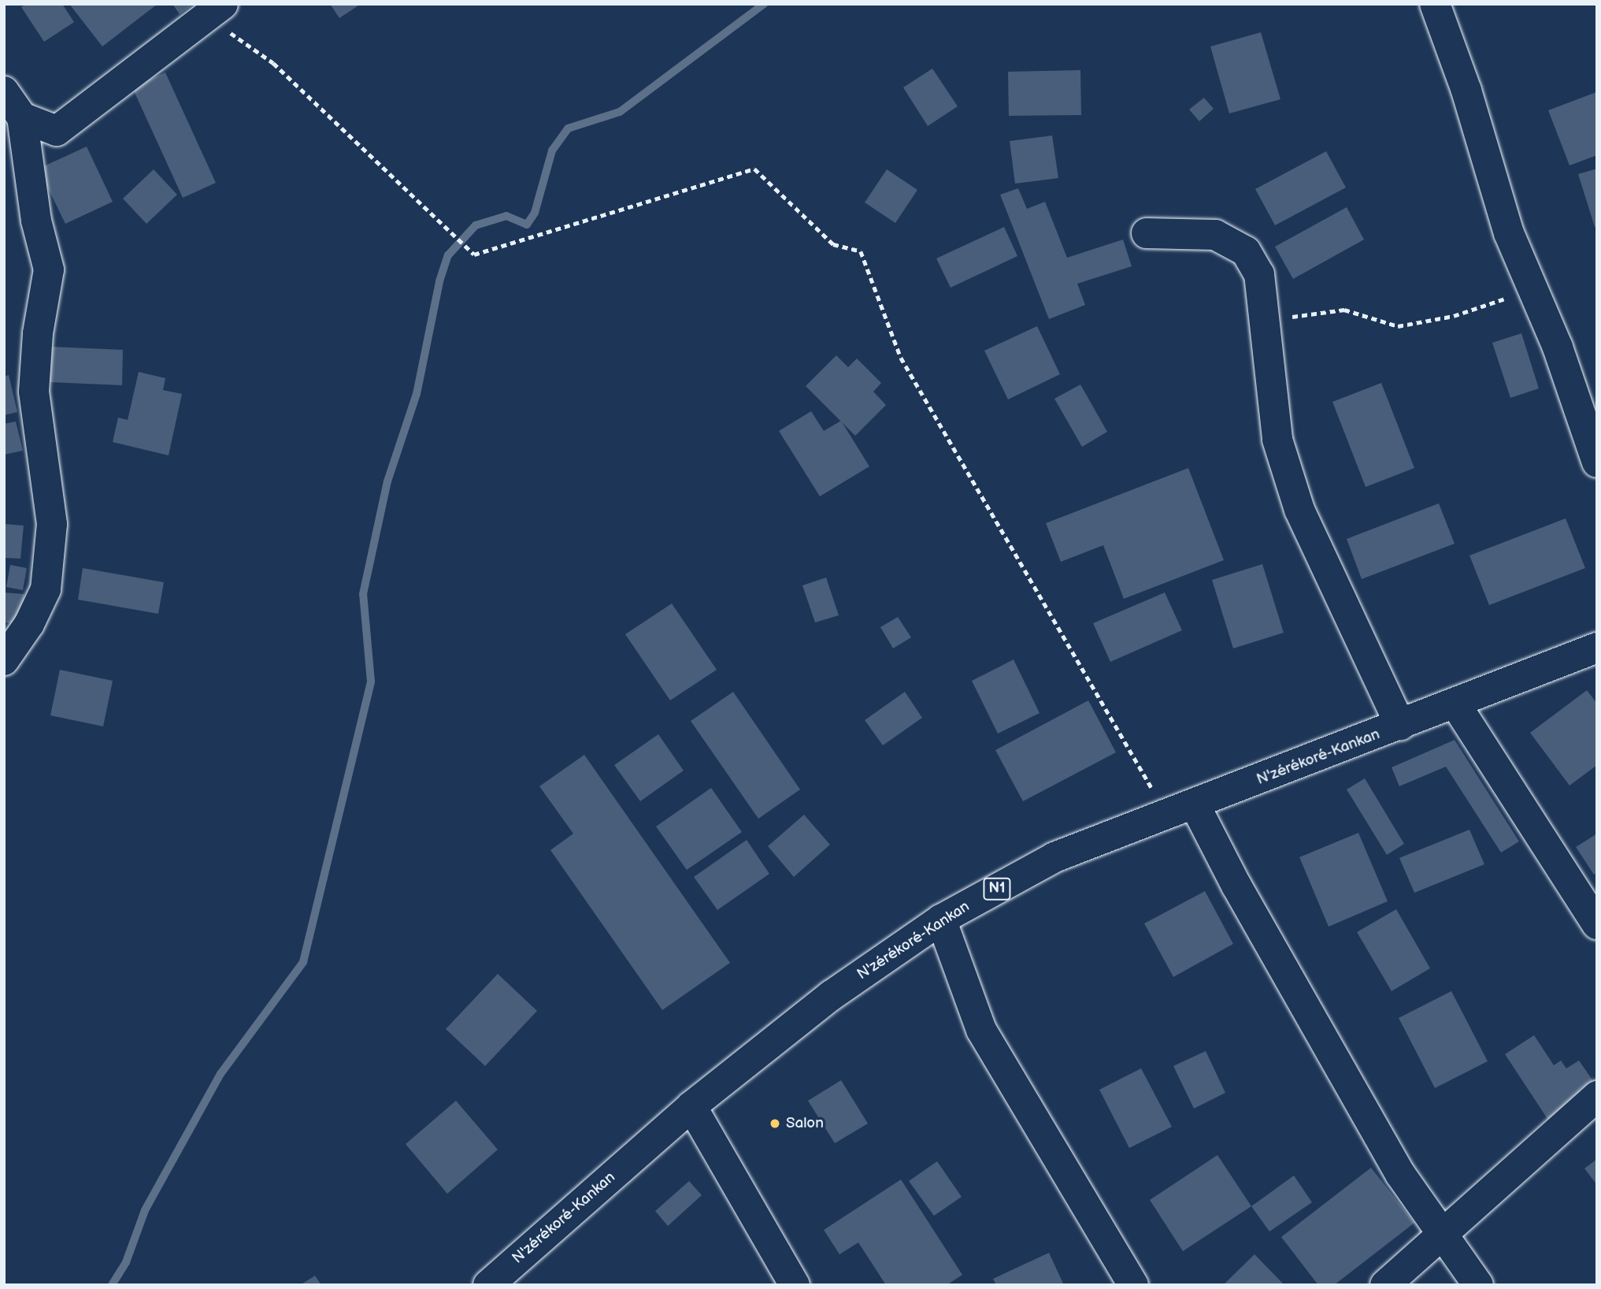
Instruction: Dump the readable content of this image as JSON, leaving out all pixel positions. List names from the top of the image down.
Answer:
{
  "streets": {
    "main road": ["N'zérékoré-Kankan", "N1"]
  },
  "places": ["Salon"]
}
